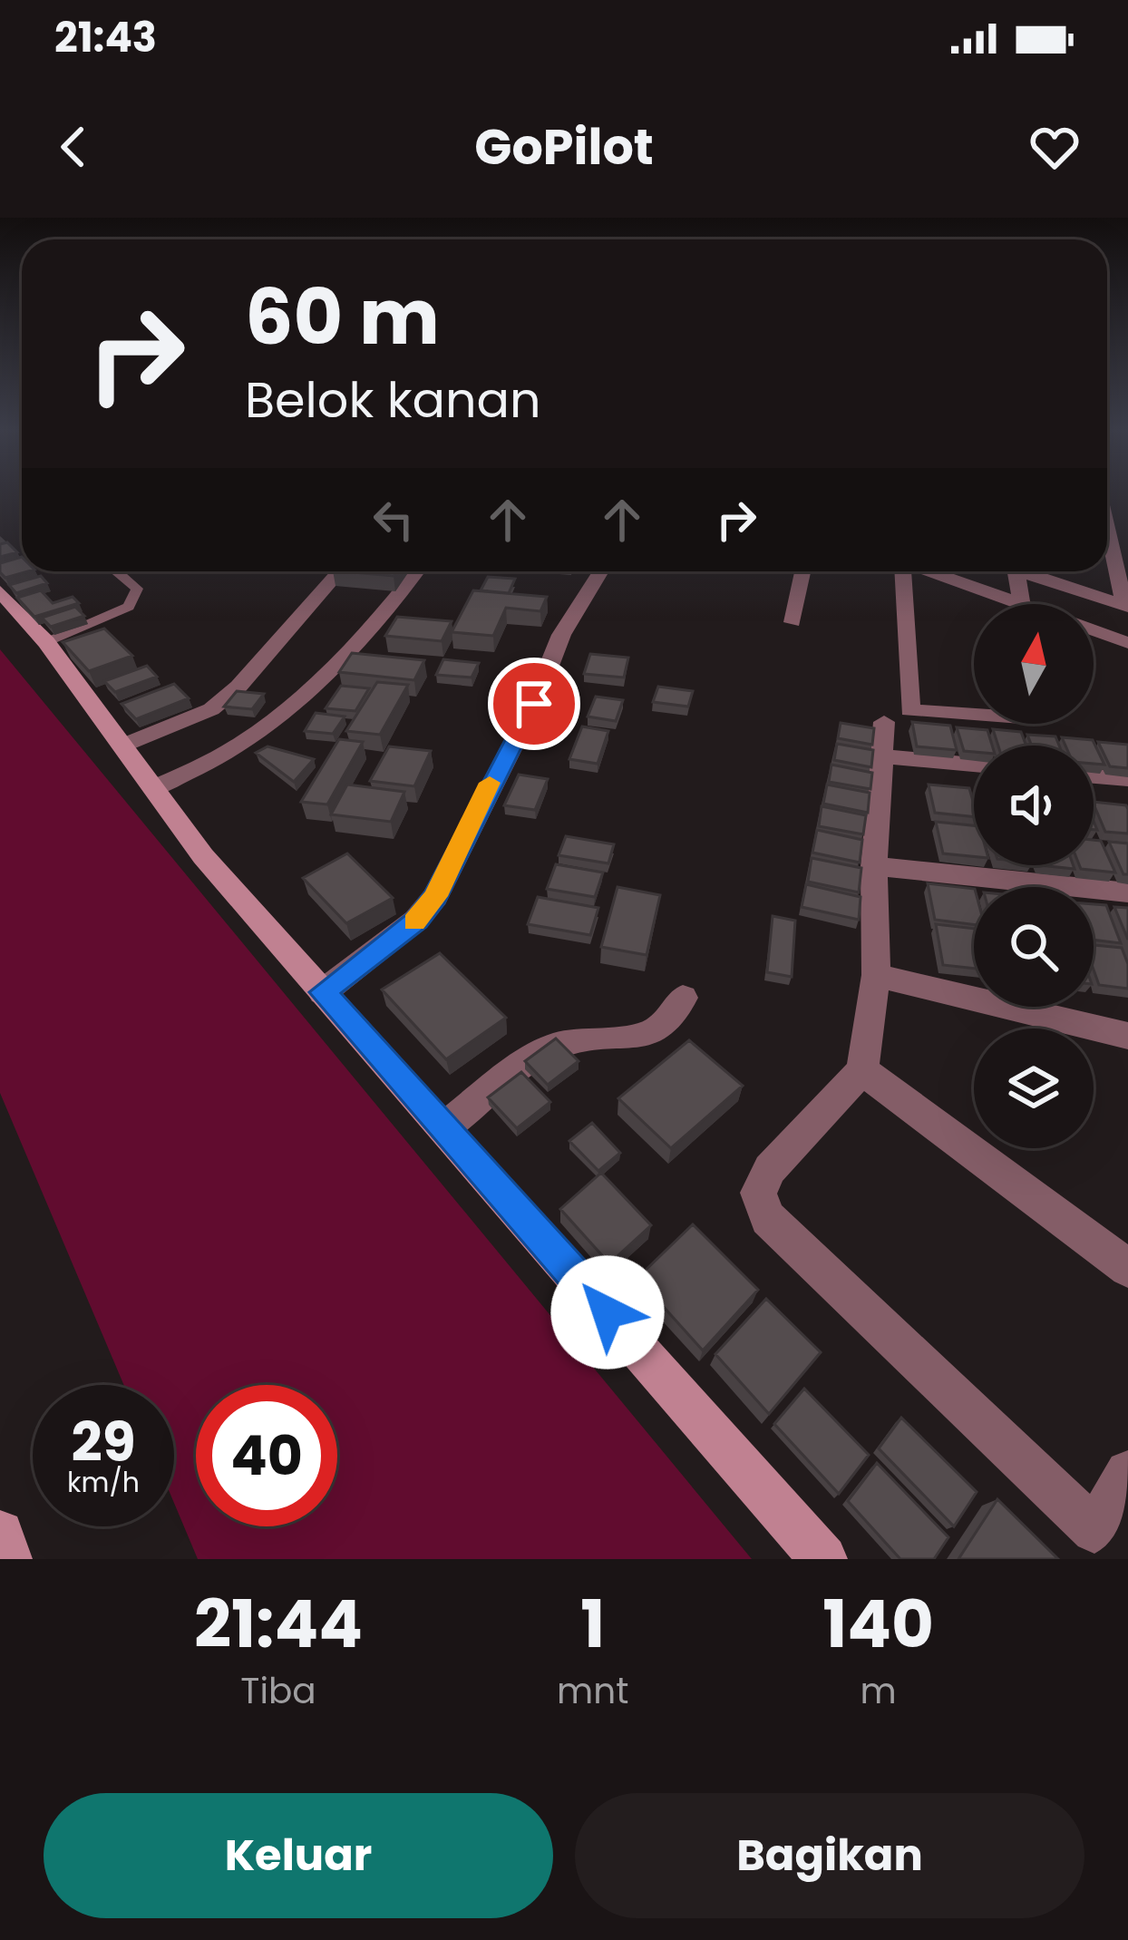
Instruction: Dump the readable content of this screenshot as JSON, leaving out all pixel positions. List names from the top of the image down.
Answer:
{
  "north": "top",
  "page": {
    "status": "21:43",
    "header": "GoPilot",
    "turn": ["60 m", "Belok kanan"],
    "speed": "29 km/h",
    "limit": "40",
    "eta": [
      "21:44",
      "Tiba",
      "1",
      "mnt",
      "140",
      "m"
    ],
    "buttons": ["Keluar", "Bagikan"]
  }
}
